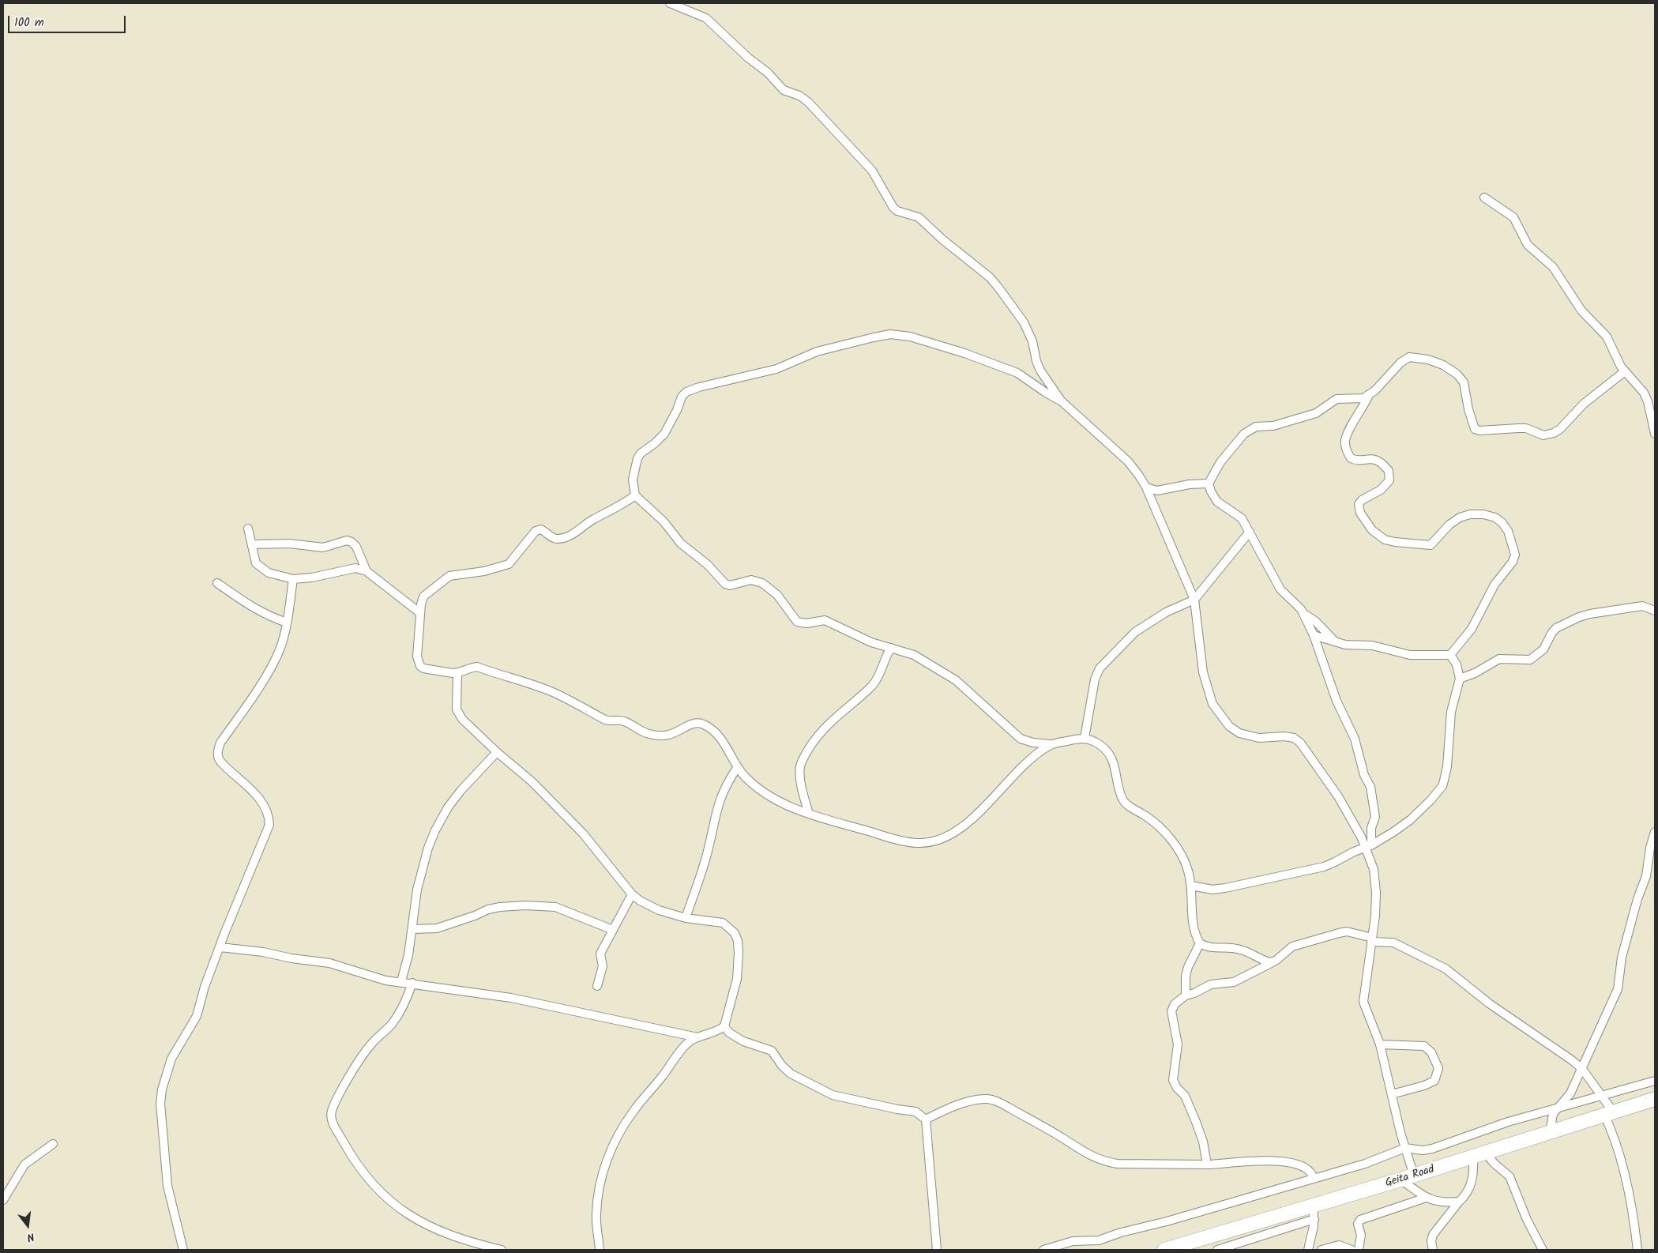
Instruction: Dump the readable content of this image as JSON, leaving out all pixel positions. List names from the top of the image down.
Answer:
{
  "streets": {
    "highway": ["Geita Road"]
  },
  "scale_bar": "100 m",
  "north": "bottom"
}
